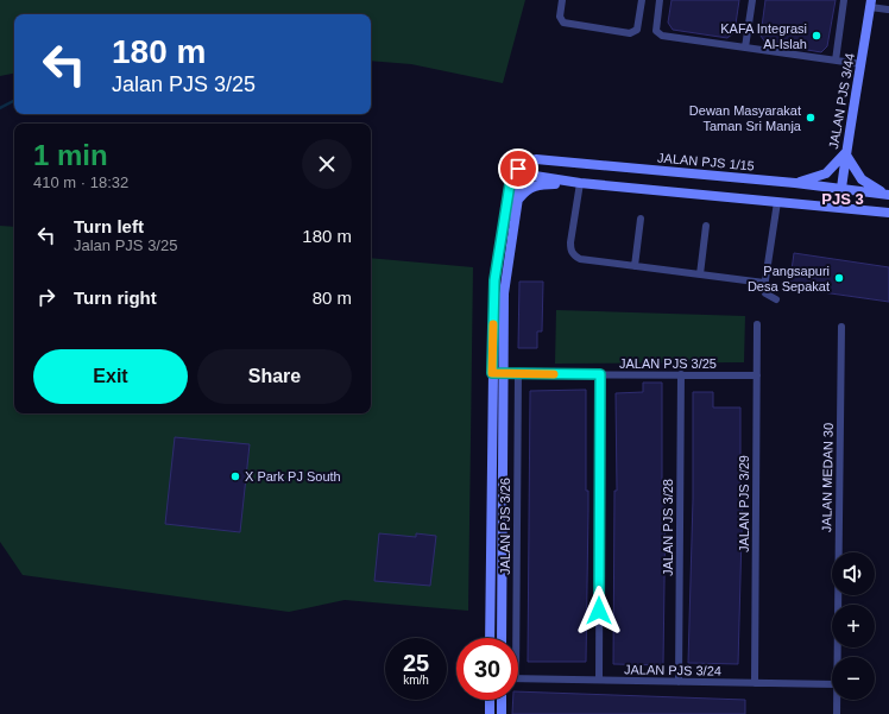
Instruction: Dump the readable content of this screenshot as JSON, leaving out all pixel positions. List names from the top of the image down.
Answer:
{
  "streets": {
    "main road": ["JALAN PJS 3/44", "JALAN PJS 1/15"],
    "street": [
      "JALAN PJS 3/25",
      "JALAN MEDAN 30",
      "JALAN PJS 3/29",
      "JALAN PJS 3/26",
      "JALAN PJS 3/28",
      "JALAN PJS 3/24"
    ]
  },
  "crossings": [
    ["JALAN PJS 3/44", "JALAN PJS 1/15"],
    ["JALAN PJS 3/25", "JALAN PJS 3/29"],
    ["JALAN PJS 3/25", "JALAN PJS 3/26"],
    ["JALAN PJS 3/25", "JALAN PJS 3/28"],
    ["JALAN PJS 3/29", "JALAN PJS 3/24"],
    ["JALAN PJS 3/28", "JALAN PJS 3/24"]
  ],
  "districts": ["PJS 3"],
  "places": [
    "KAFA Integrasi Al-Islah",
    "Dewan Masyarakat Taman Sri Manja",
    "Pangsapuri Desa Sepakat",
    "X Park PJ South"
  ],
  "page": {
    "turn": ["180 m", "Jalan PJS 3/25"],
    "heading": ["1 min", "410 m · 18:32"],
    "list": [
      {
        "name": "Turn left",
        "note": "Jalan PJS 3/25",
        "value": "180 m"
      },
      {
        "name": "Turn right",
        "value": "80 m"
      }
    ],
    "buttons": ["Exit", "Share"],
    "map_buttons": ["+", "−"],
    "speed": "25 km/h",
    "limit": "30"
  }
}
